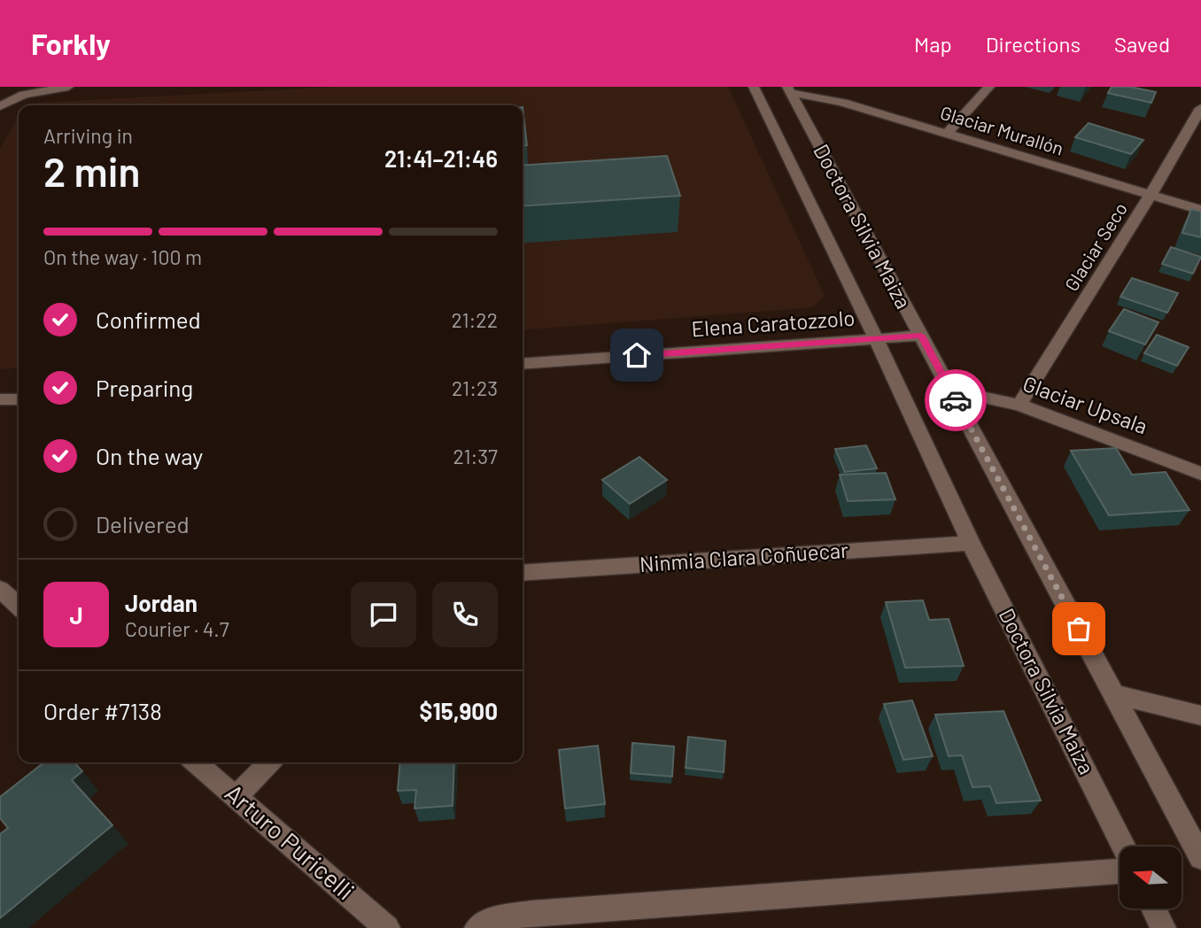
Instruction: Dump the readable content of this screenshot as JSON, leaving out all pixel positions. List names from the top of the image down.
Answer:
{
  "streets": {
    "street": [
      "Glaciar Murallón",
      "Doctora Silvia Maiza",
      "Glaciar Seco",
      "Elena Caratozzolo",
      "Glaciar Upsala",
      "Ninmia Clara Coñuecar",
      "Arturo Puricelli"
    ]
  },
  "crossings": [
    ["Glaciar Murallón", "Doctora Silvia Maiza"],
    ["Glaciar Murallón", "Glaciar Seco"],
    ["Doctora Silvia Maiza", "Elena Caratozzolo"],
    ["Doctora Silvia Maiza", "Glaciar Upsala"],
    ["Doctora Silvia Maiza", "Ninmia Clara Coñuecar"],
    ["Glaciar Seco", "Glaciar Upsala"]
  ],
  "north": "left",
  "page": {
    "header": "Forkly",
    "nav": ["Map", "Directions", "Saved"],
    "heading": ["2 min", "Arriving in", "21:41–21:46"],
    "panel": [
      "Jordan",
      "Courier · 4.7",
      "Order #7138",
      "$15,900"
    ],
    "bar": "On the way · 100 m",
    "list": [
      ["Confirmed", "21:22"],
      ["Preparing", "21:23"],
      ["On the way", "21:37"],
      "Delivered"
    ],
    "round": "J"
  }
}
